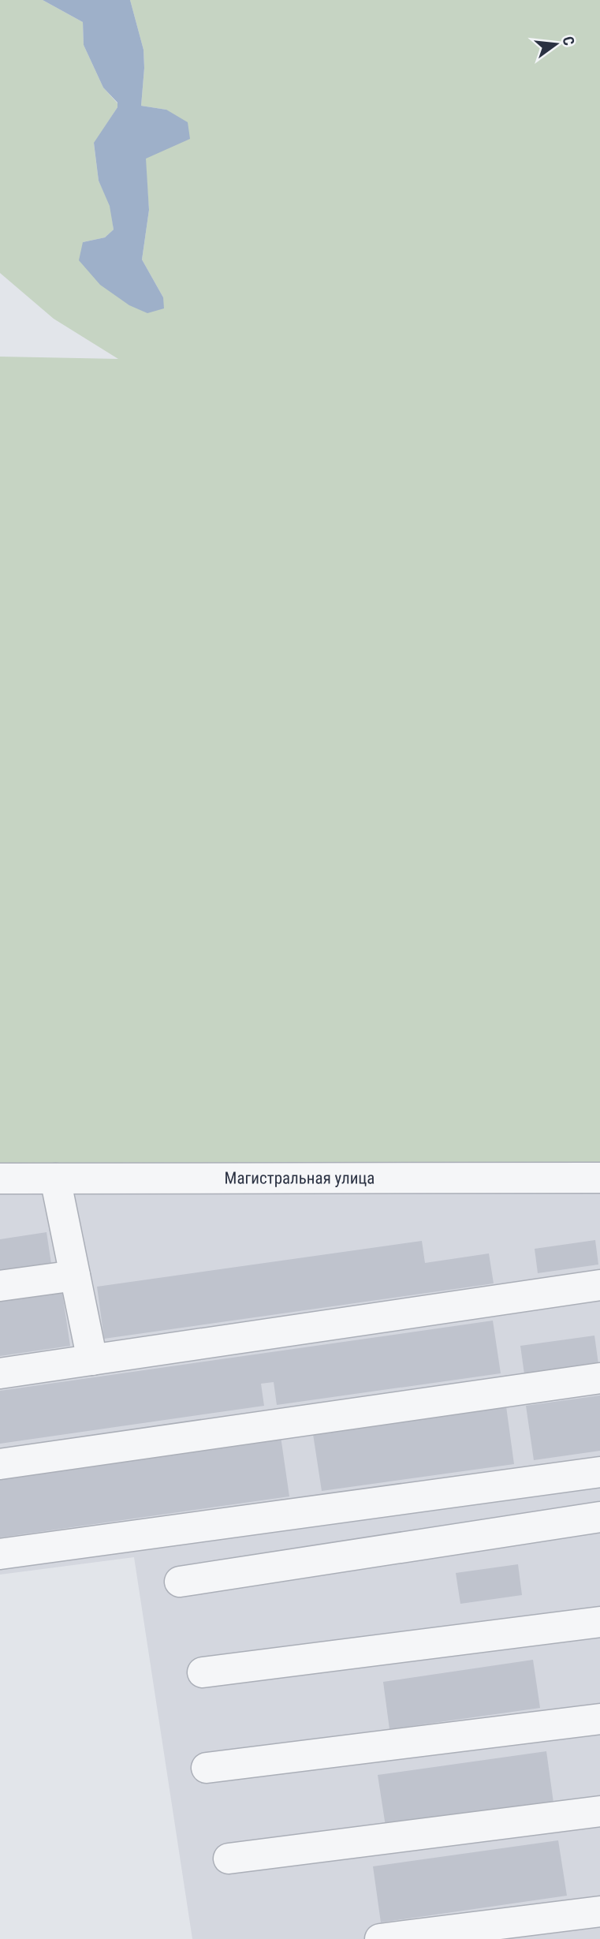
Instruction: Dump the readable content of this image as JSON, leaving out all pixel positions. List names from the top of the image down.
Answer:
{
  "streets": {
    "street": ["Магистральная улица"]
  },
  "north": "right"
}
